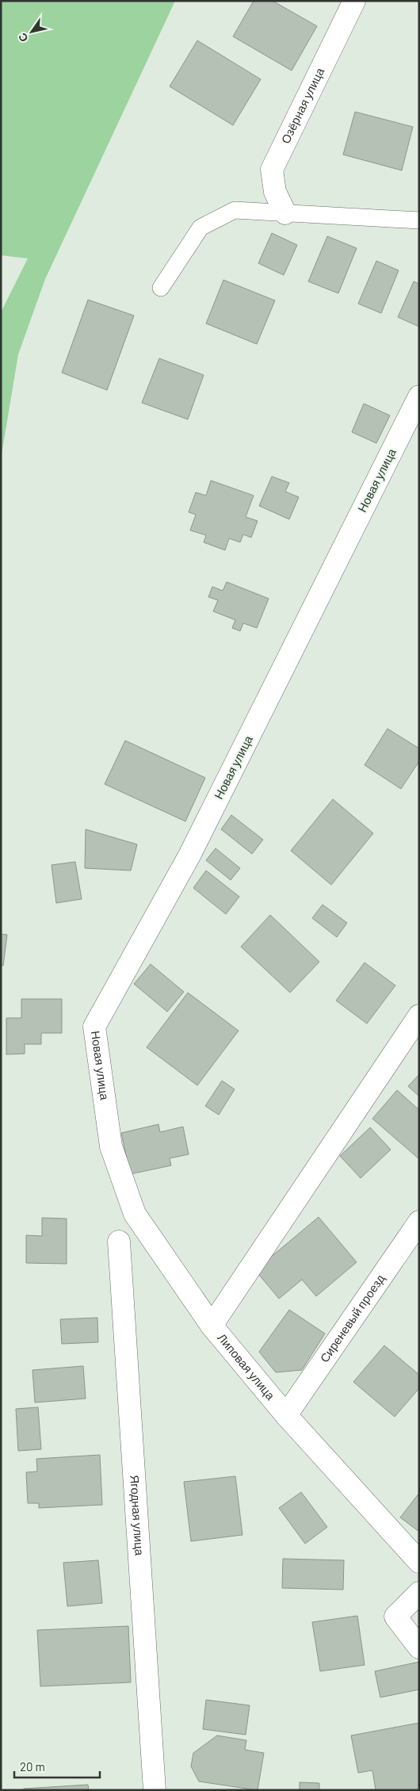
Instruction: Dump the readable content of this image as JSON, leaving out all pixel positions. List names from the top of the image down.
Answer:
{
  "streets": {
    "street": [
      "Озёрная улица",
      "Новая улица",
      "Сиреневый проезд",
      "Липовая улица",
      "Ягодная улица"
    ]
  },
  "crossings": [
    ["Новая улица", "Липовая улица"],
    ["Сиреневый проезд", "Липовая улица"]
  ],
  "scale_bar": "20 m",
  "north": "bottom left"
}
